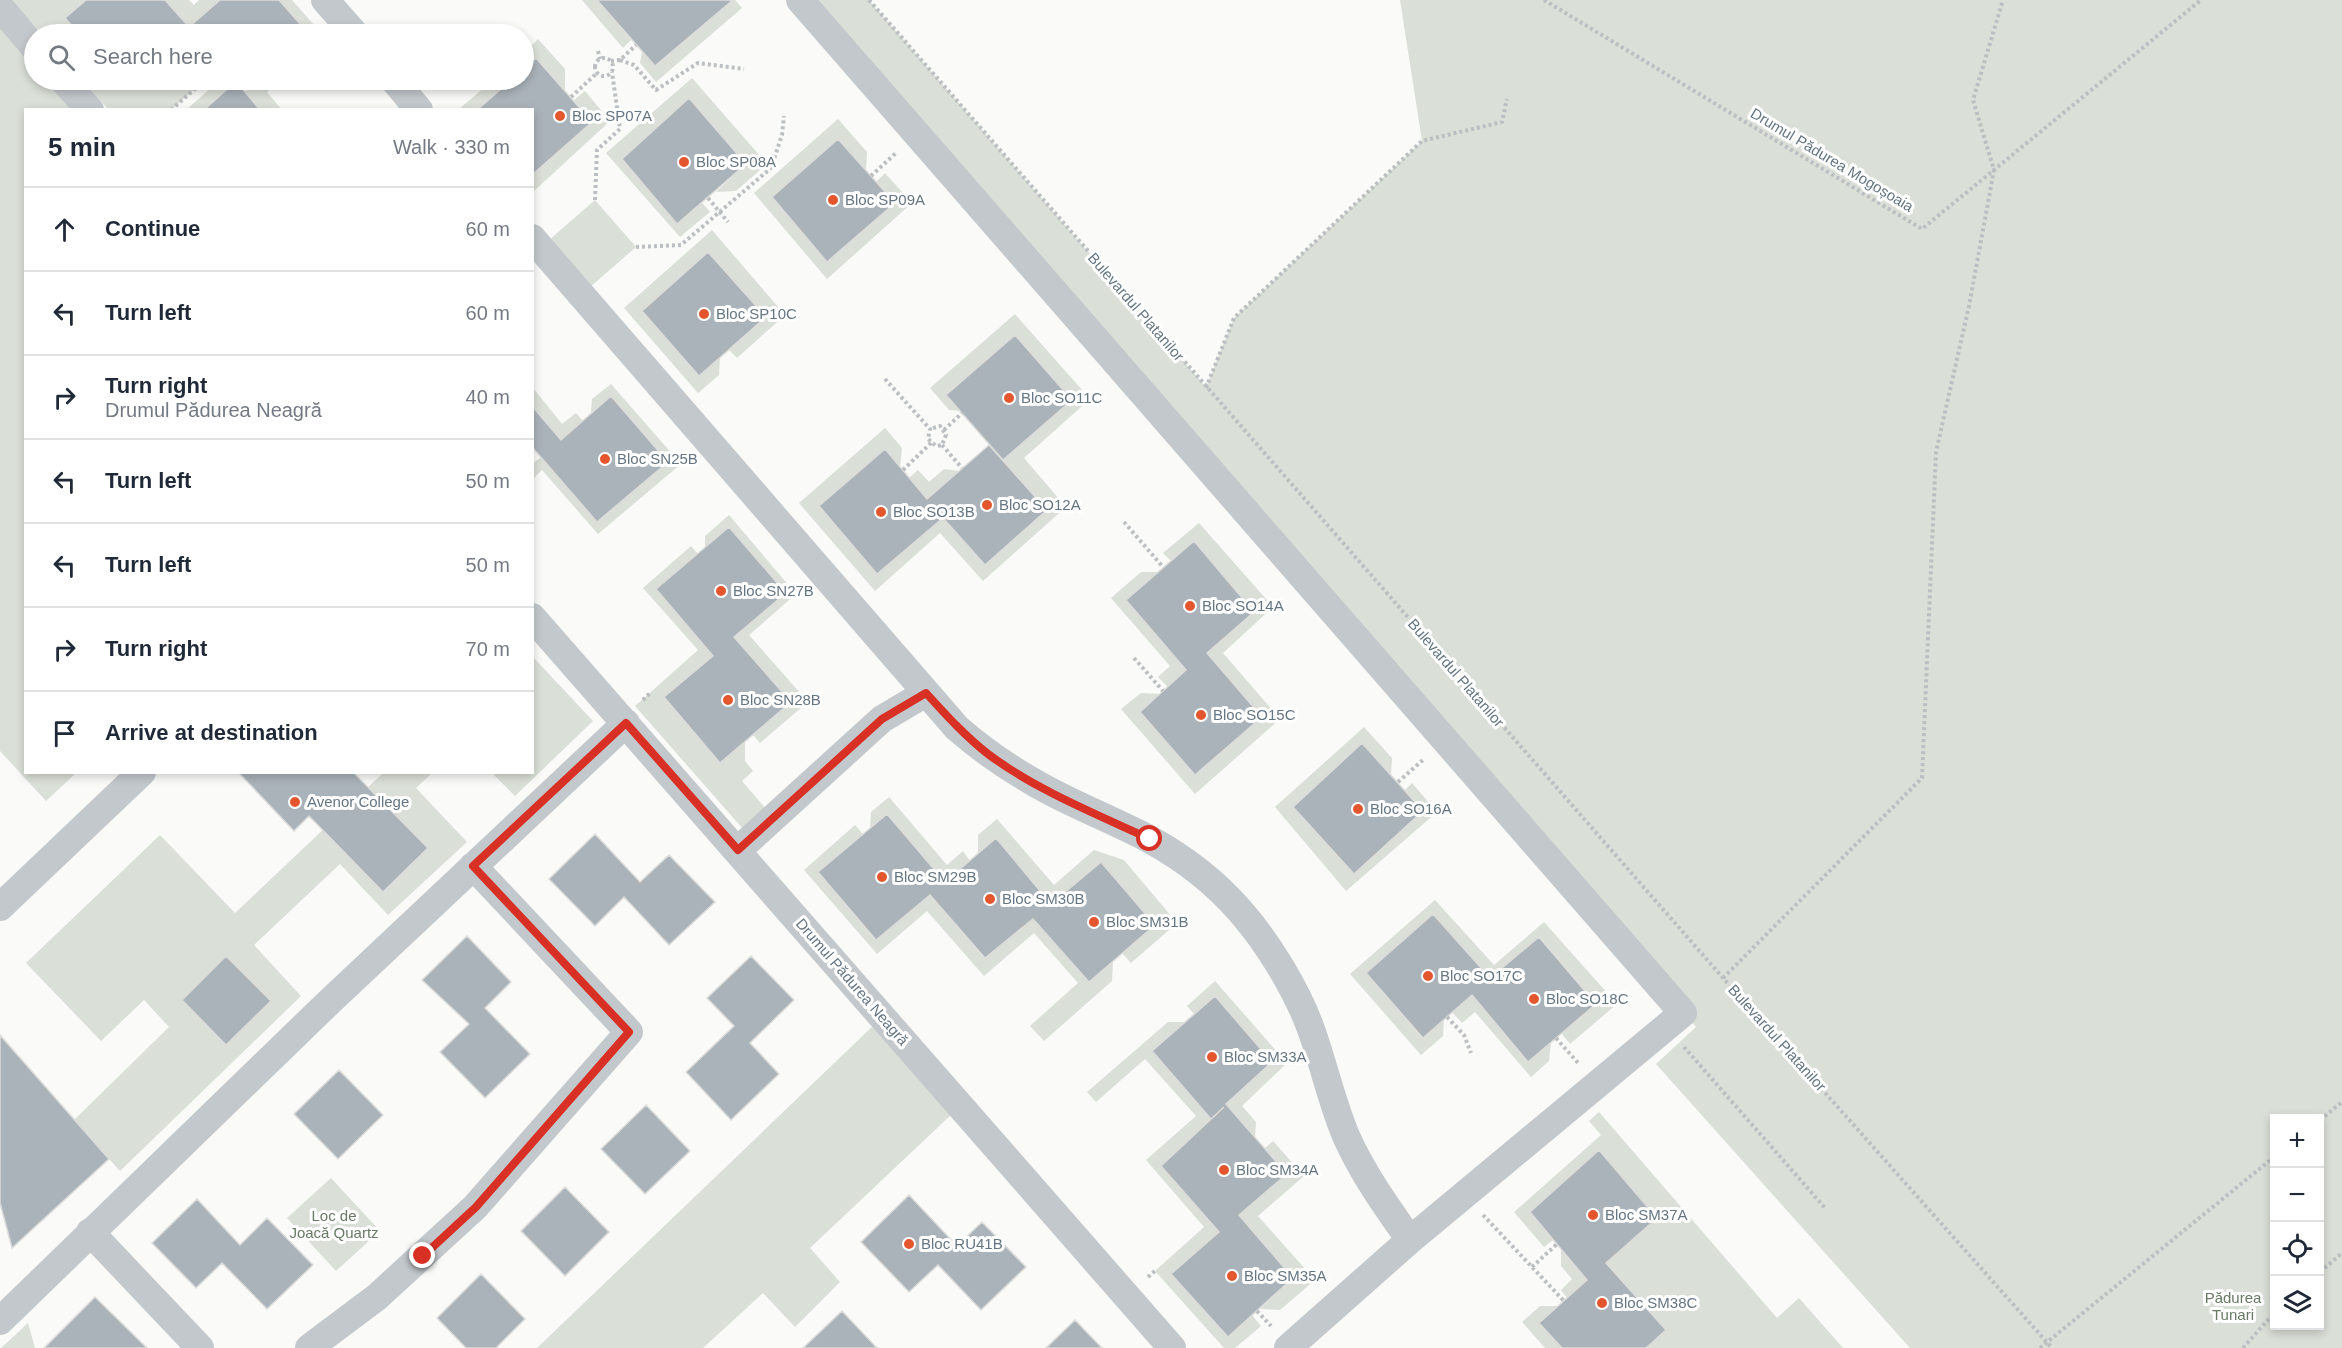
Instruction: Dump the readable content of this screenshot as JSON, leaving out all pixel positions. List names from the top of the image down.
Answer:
{
  "streets": {
    "street": ["Drumul Pădurea Neagră"],
    "path": ["Drumul Pădurea Mogoșoaia", "Bulevardul Platanilor"]
  },
  "parks": ["Loc de Joacă Quartz", "Pădurea Tunari"],
  "places": [
    "Bloc SP07A",
    "Bloc SP08A",
    "Bloc SP09A",
    "Bloc SP10C",
    "Bloc SO11C",
    "Bloc SN25B",
    "Bloc SO12A",
    "Bloc SO13B",
    "Bloc SN27B",
    "Bloc SO14A",
    "Bloc SN28B",
    "Bloc SO15C",
    "Avenor College",
    "Bloc SO16A",
    "Bloc SM29B",
    "Bloc SM30B",
    "Bloc SM31B",
    "Bloc SO17C",
    "Bloc SO18C",
    "Bloc SM33A",
    "Bloc SM34A",
    "Bloc SM37A",
    "Bloc RU41B",
    "Bloc SM35A",
    "Bloc SM38C"
  ],
  "page": {
    "search": "Search here",
    "heading": ["5 min", "Walk · 330 m"],
    "list": [
      ["Continue", "60 m"],
      ["Turn left", "60 m"],
      ["Turn right", "Drumul Pădurea Neagră", "40 m"],
      ["Turn left", "50 m"],
      ["Turn left", "50 m"],
      ["Turn right", "70 m"],
      "Arrive at destination"
    ],
    "map_buttons": ["+", "−"]
  }
}
